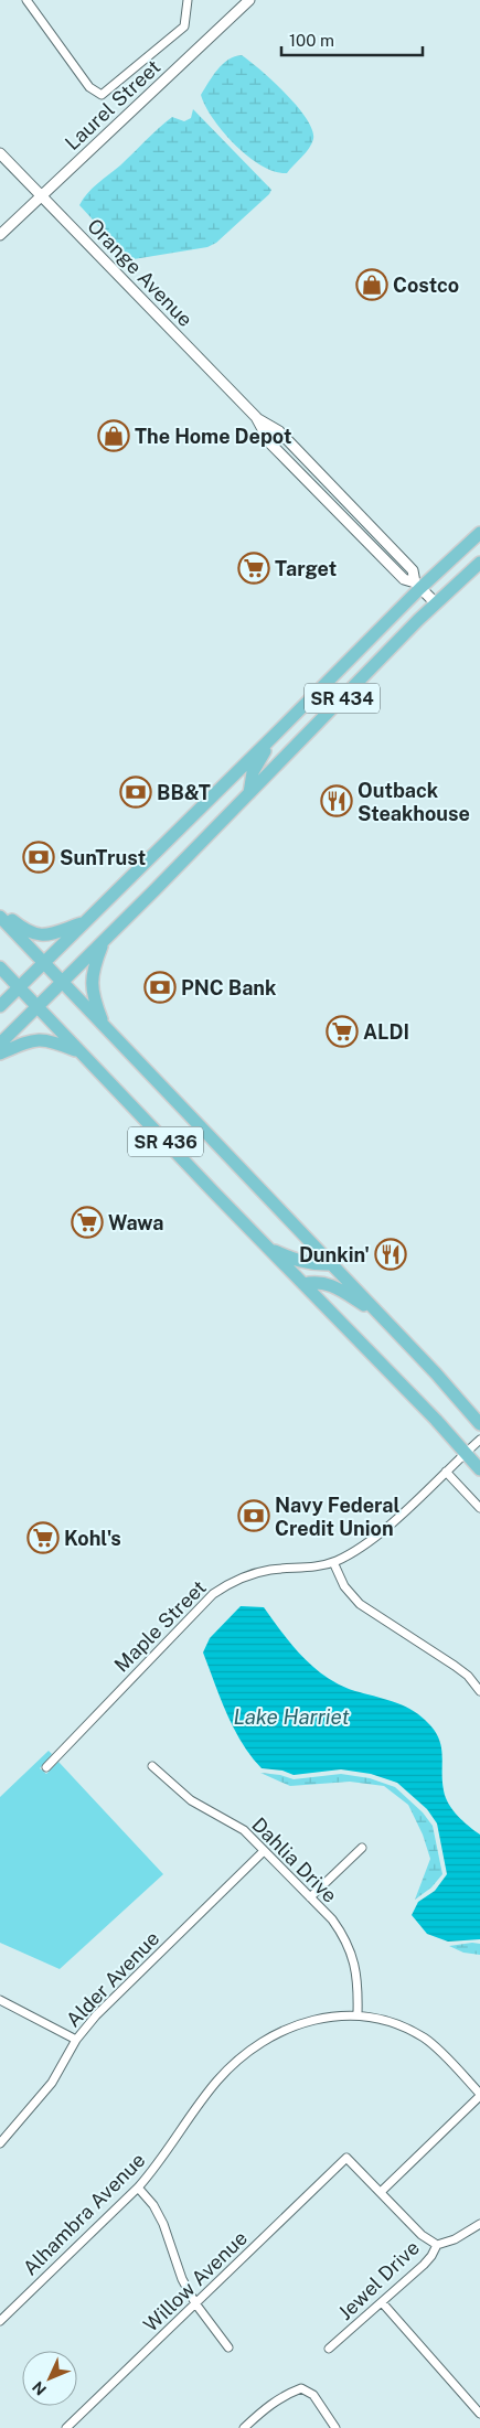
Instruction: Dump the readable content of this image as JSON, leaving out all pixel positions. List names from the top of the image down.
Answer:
{
  "streets": {
    "main road": ["SR 434", "SR 436"],
    "street": [
      "Laurel Street",
      "Orange Avenue",
      "Maple Street",
      "Dahlia Drive",
      "Alder Avenue",
      "Alhambra Avenue",
      "Jewel Drive",
      "Willow Avenue"
    ]
  },
  "crossings": [
    ["Laurel Street", "Orange Avenue"],
    ["Orange Avenue", "SR 434"],
    ["SR 434", "SR 436"],
    ["SR 436", "Maple Street"],
    ["Dahlia Drive", "Alder Avenue"],
    ["Dahlia Drive", "Alhambra Avenue"]
  ],
  "water": ["Lake Harriet"],
  "places": {
    "shop": ["Costco", "The Home Depot"],
    "supermarket": [
      "Target",
      "ALDI",
      "Wawa",
      "Kohl's"
    ],
    "bank": [
      "BB&T",
      "SunTrust",
      "PNC Bank",
      "Navy Federal Credit Union"
    ],
    "restaurant": ["Outback Steakhouse", "Dunkin'"]
  },
  "scale_bar": "100 m",
  "north": "bottom left"
}
